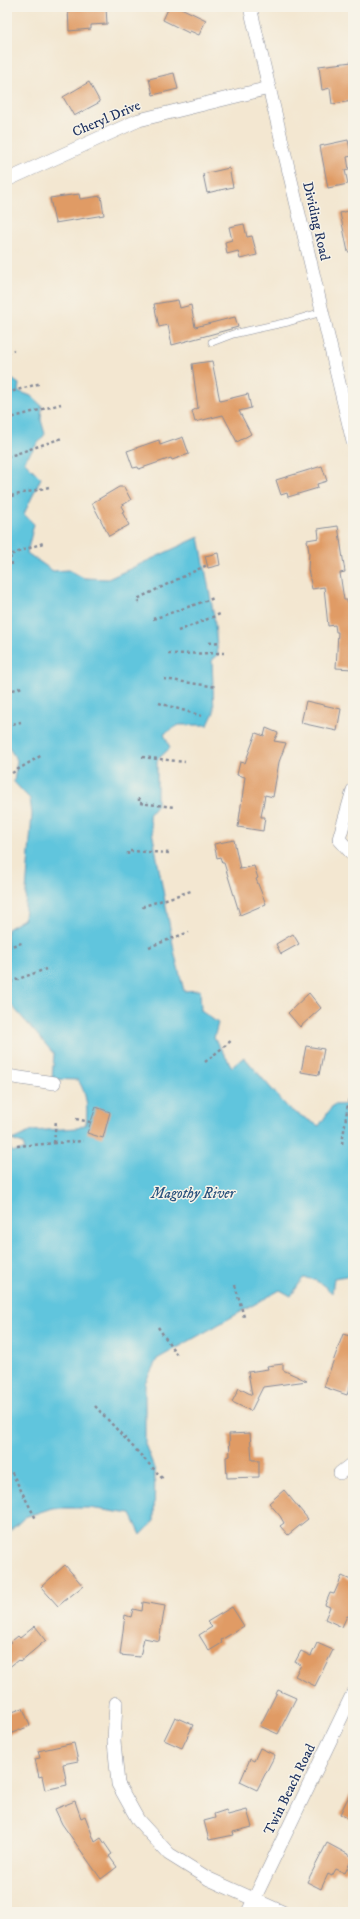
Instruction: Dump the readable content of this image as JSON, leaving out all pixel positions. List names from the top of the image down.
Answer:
{
  "streets": {
    "street": ["Cheryl Drive", "Dividing Road", "Twin Beach Road"]
  },
  "crossings": [
    ["Cheryl Drive", "Dividing Road"]
  ],
  "water": ["Magothy River"]
}
